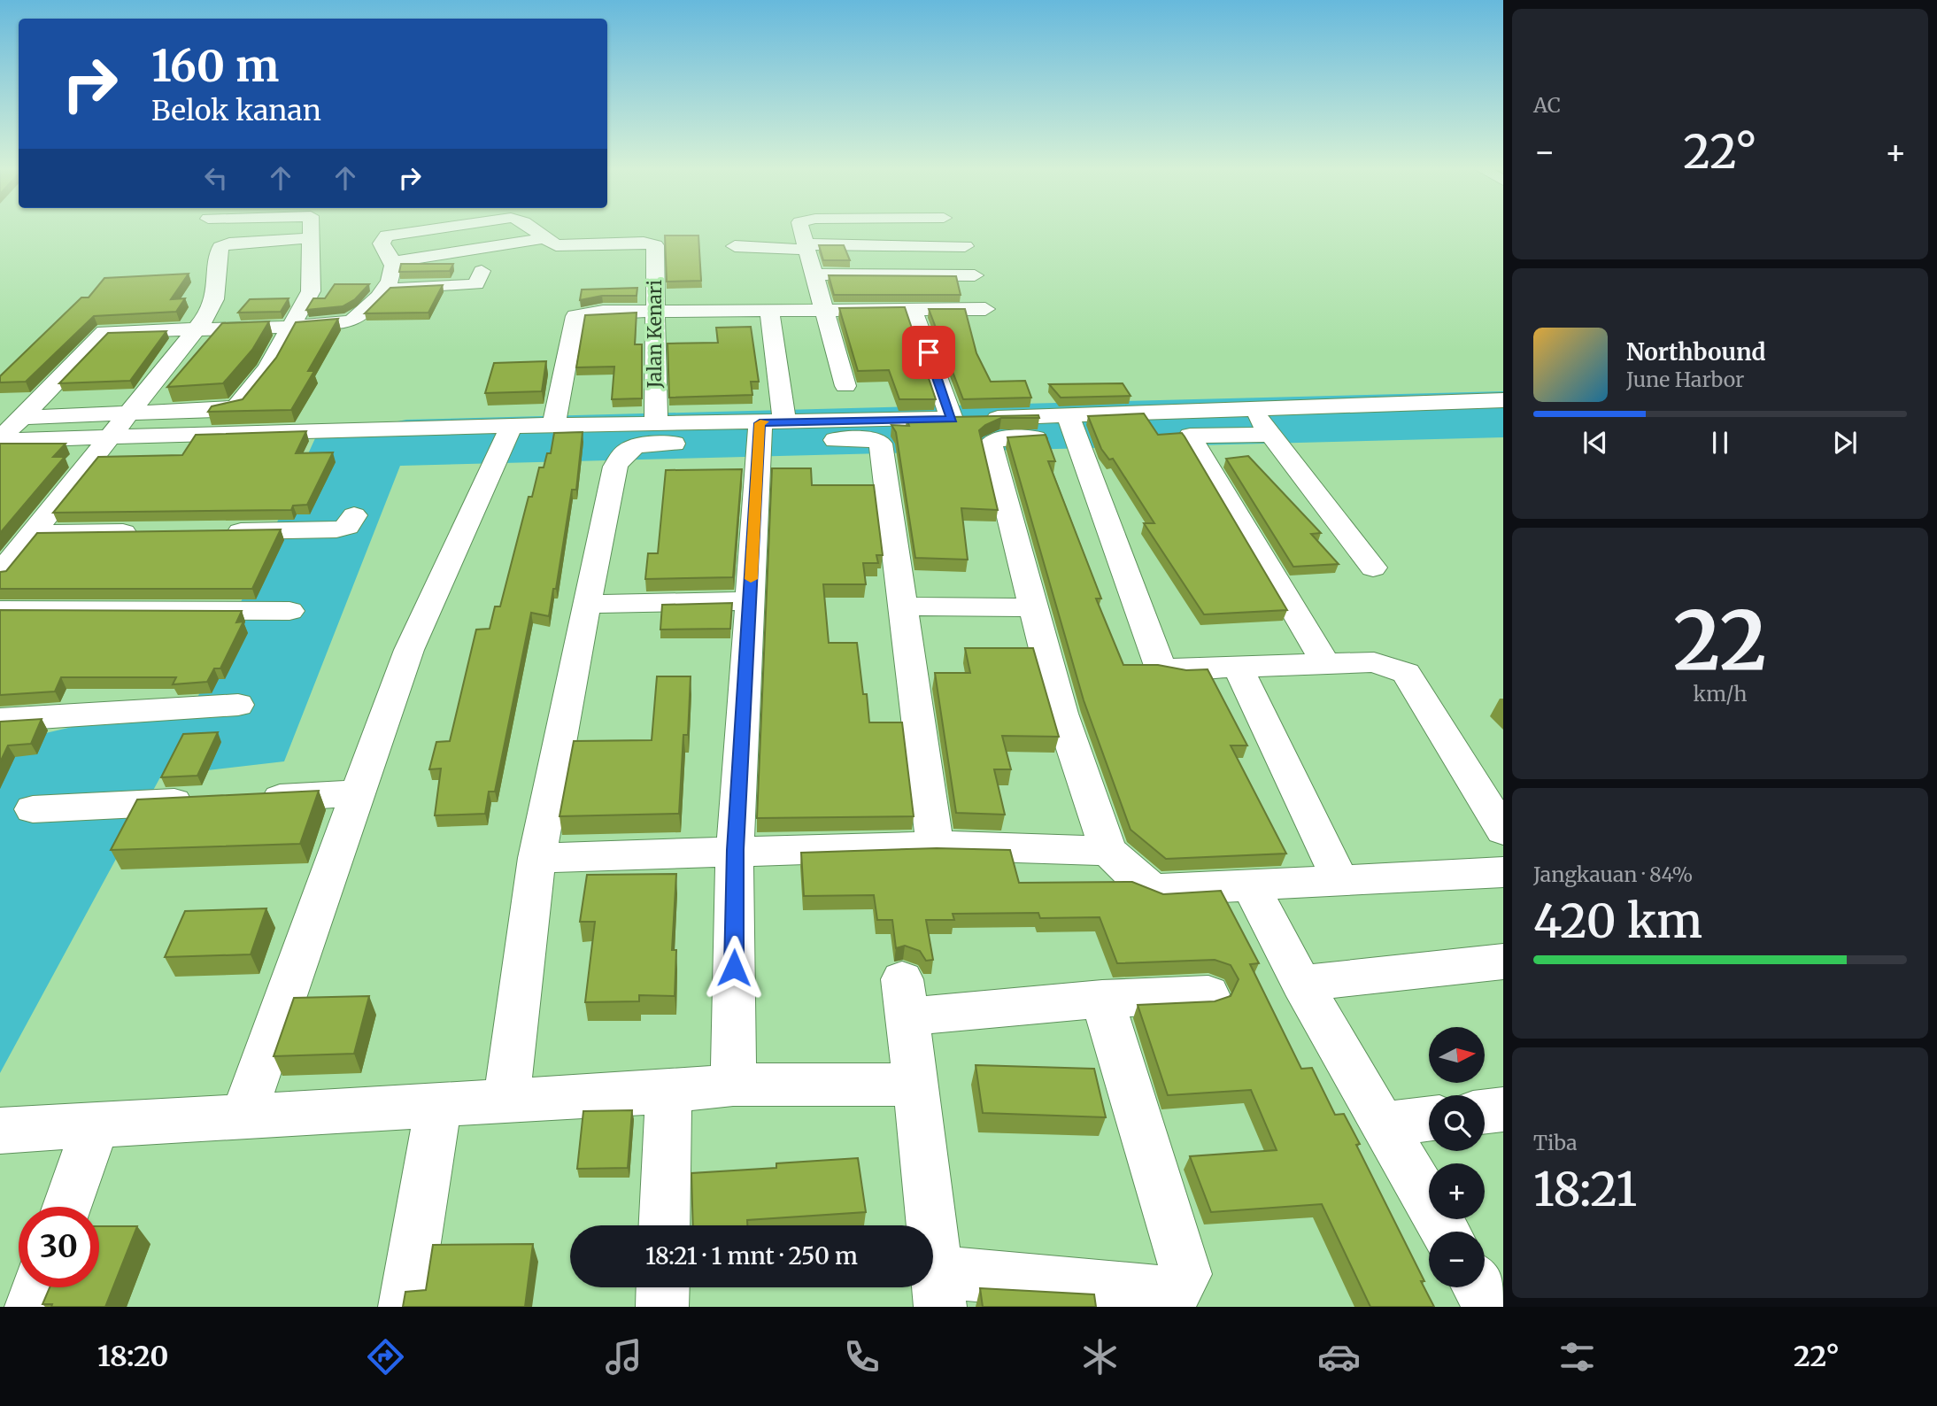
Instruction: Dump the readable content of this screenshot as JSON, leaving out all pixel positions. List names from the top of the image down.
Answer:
{
  "streets": {
    "street": ["Jalan Kenari"]
  },
  "north": "right",
  "page": {
    "tile": [
      "AC",
      ["22", "km/h"],
      ["Jangkauan · 84%", "420 km"],
      ["Tiba", "18:21"]
    ],
    "turn": ["160 m", "Belok kanan"],
    "heat": ["−", "22°", "+"],
    "song": ["Northbound", "June Harbor"],
    "map_buttons": ["+", "−"],
    "limit": "30",
    "trip": "18:21 · 1 mnt · 250 m",
    "tabs": ["18:20", "22°"]
  }
}
